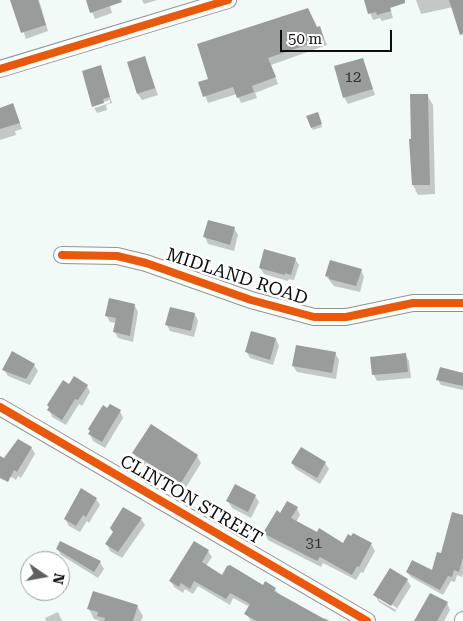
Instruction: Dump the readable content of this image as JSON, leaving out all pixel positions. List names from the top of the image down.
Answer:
{
  "streets": {
    "street": ["MIDLAND ROAD", "CLINTON STREET"]
  },
  "house_numbers": ["12", "31"],
  "scale_bar": "50 m",
  "north": "right"
}
